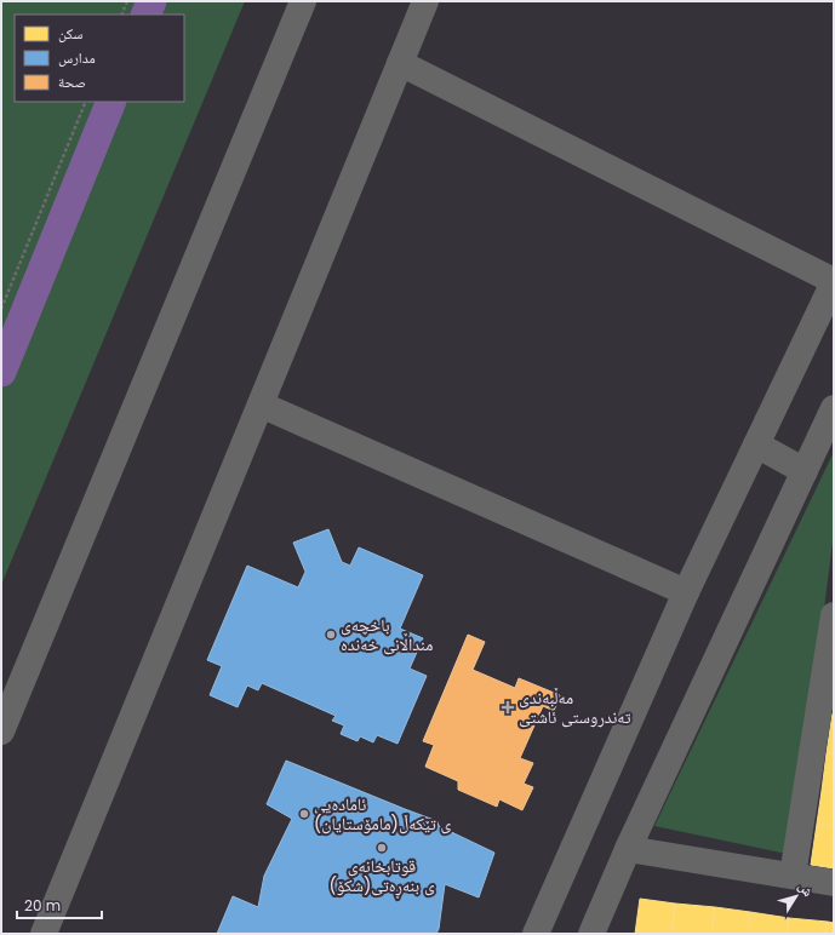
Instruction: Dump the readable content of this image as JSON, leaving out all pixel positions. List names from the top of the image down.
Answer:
{
  "places": {
    "other": ["باخچەی منداڵانی خەندە", "ئامادەیی (مامۆستایان)ی تێکەڵ", "قوتابخانەی (شکۆ)ی بنەڕەتی"],
    "health": ["مەڵبەندی تەندروستی ئاشتی"]
  },
  "legend": ["سكن", "مدارس", "صحة"],
  "scale_bar": "20 m",
  "north": "top right"
}
